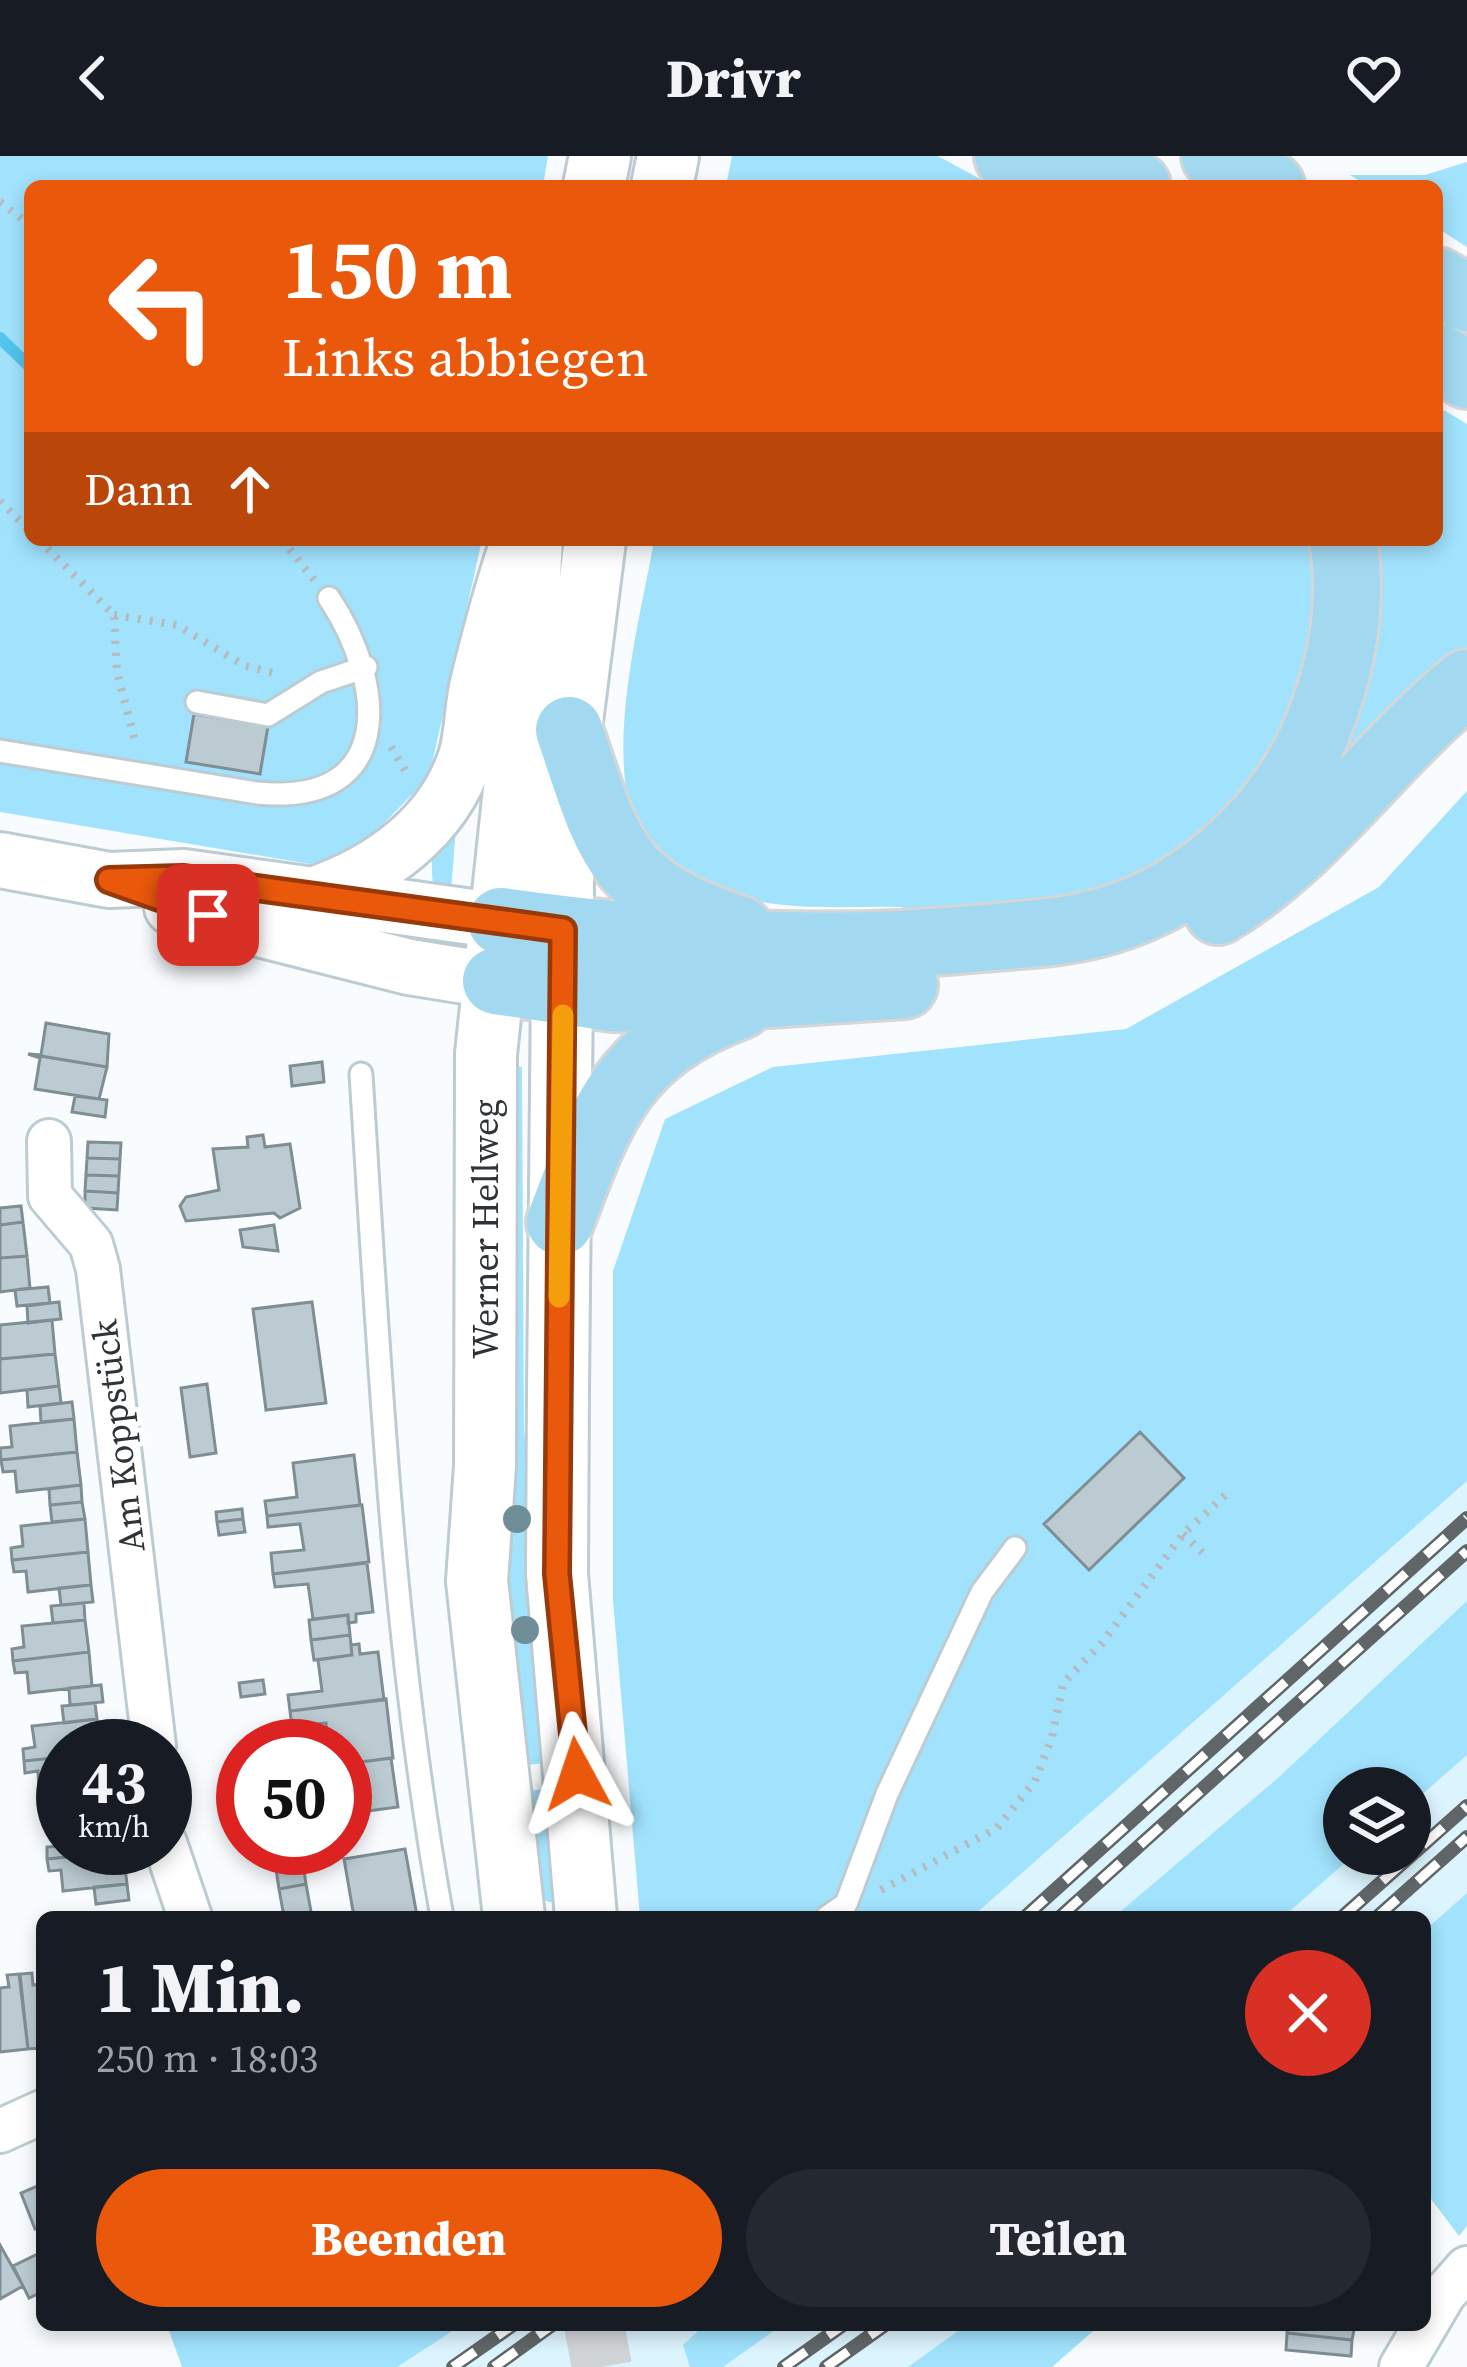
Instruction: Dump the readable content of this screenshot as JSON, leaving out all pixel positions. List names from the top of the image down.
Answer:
{
  "streets": {
    "main road": ["Werner Hellweg"],
    "street": ["Am Koppstück"]
  },
  "page": {
    "header": "Drivr",
    "turn": ["150 m", "Links abbiegen"],
    "then": "Dann",
    "speed": "43 km/h",
    "limit": "50",
    "heading": ["1 Min.", "250 m · 18:03"],
    "buttons": ["Beenden", "Teilen"]
  }
}
